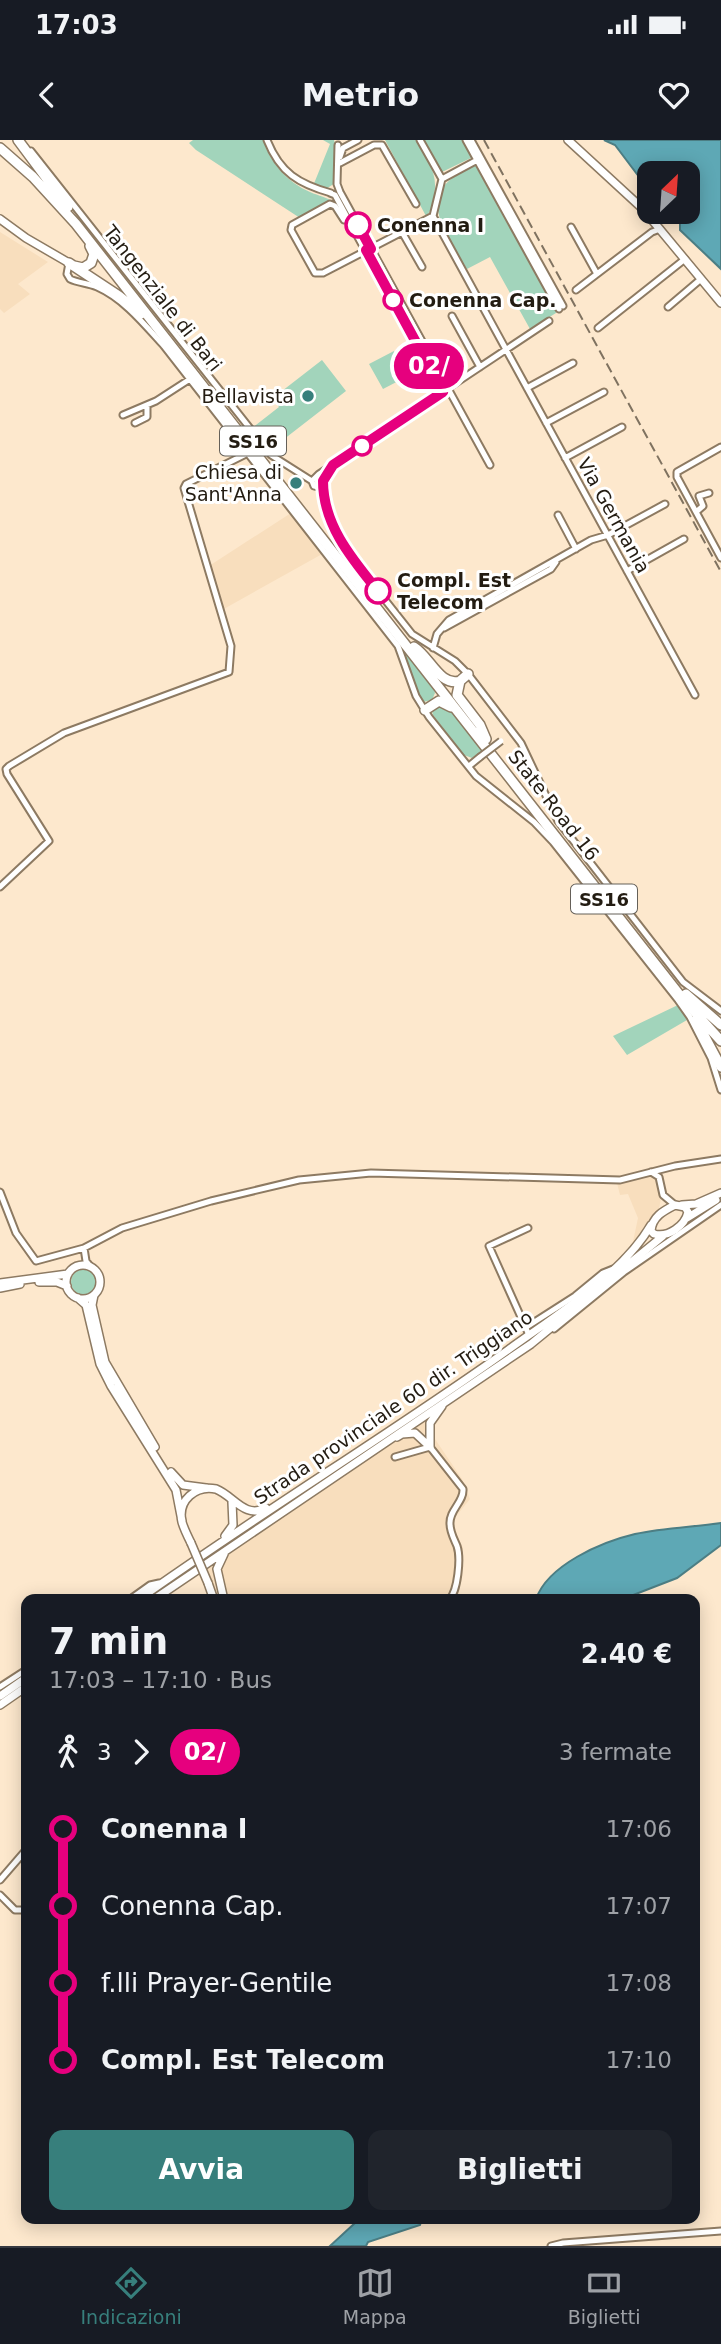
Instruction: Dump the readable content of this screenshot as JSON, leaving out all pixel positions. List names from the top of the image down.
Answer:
{
  "streets": {
    "highway": ["Tangenziale di Bari", "SS16", "State Road 16"],
    "main road": ["Strada provinciale 60 dir. Triggiano"],
    "street": ["Via Germania"]
  },
  "crossings": [
    ["Tangenziale di Bari", "SS16"],
    ["Tangenziale di Bari", "State Road 16"],
    ["SS16", "State Road 16"]
  ],
  "places": [
    "Conenna I",
    "Conenna Cap.",
    "Bellavista",
    "Chiesa di Sant'Anna",
    "Compl. Est Telecom"
  ],
  "lines": ["bus line 02/"],
  "north": "top right",
  "page": {
    "status": "17:03",
    "header": "Metrio",
    "on_map": "02/",
    "heading": ["7 min", "17:03 – 17:10 · Bus", "2.40 €"],
    "legs": ["3", "02/", "3 fermate"],
    "list": [
      {
        "name": "Conenna I",
        "value": "17:06"
      },
      {
        "name": "Conenna Cap.",
        "value": "17:07"
      },
      {
        "name": "f.lli Prayer-Gentile",
        "value": "17:08"
      },
      {
        "name": "Compl. Est Telecom",
        "value": "17:10"
      }
    ],
    "buttons": ["Avvia", "Biglietti"],
    "tabs": ["Indicazioni", "Mappa", "Biglietti"]
  }
}
